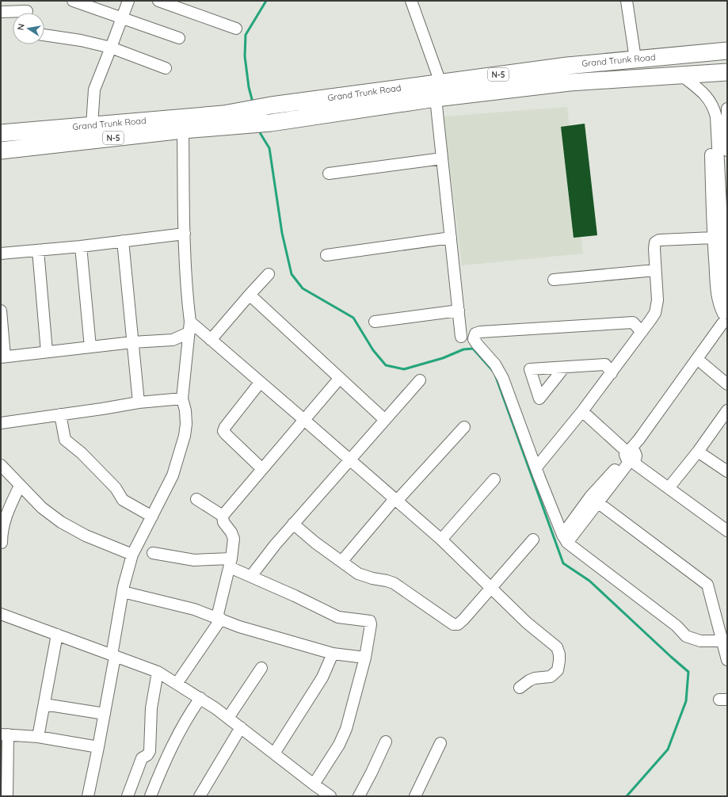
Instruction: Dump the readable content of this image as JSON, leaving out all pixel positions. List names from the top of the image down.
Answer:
{
  "streets": {
    "highway": ["Grand Trunk Road", "N-5"]
  },
  "north": "left"
}
